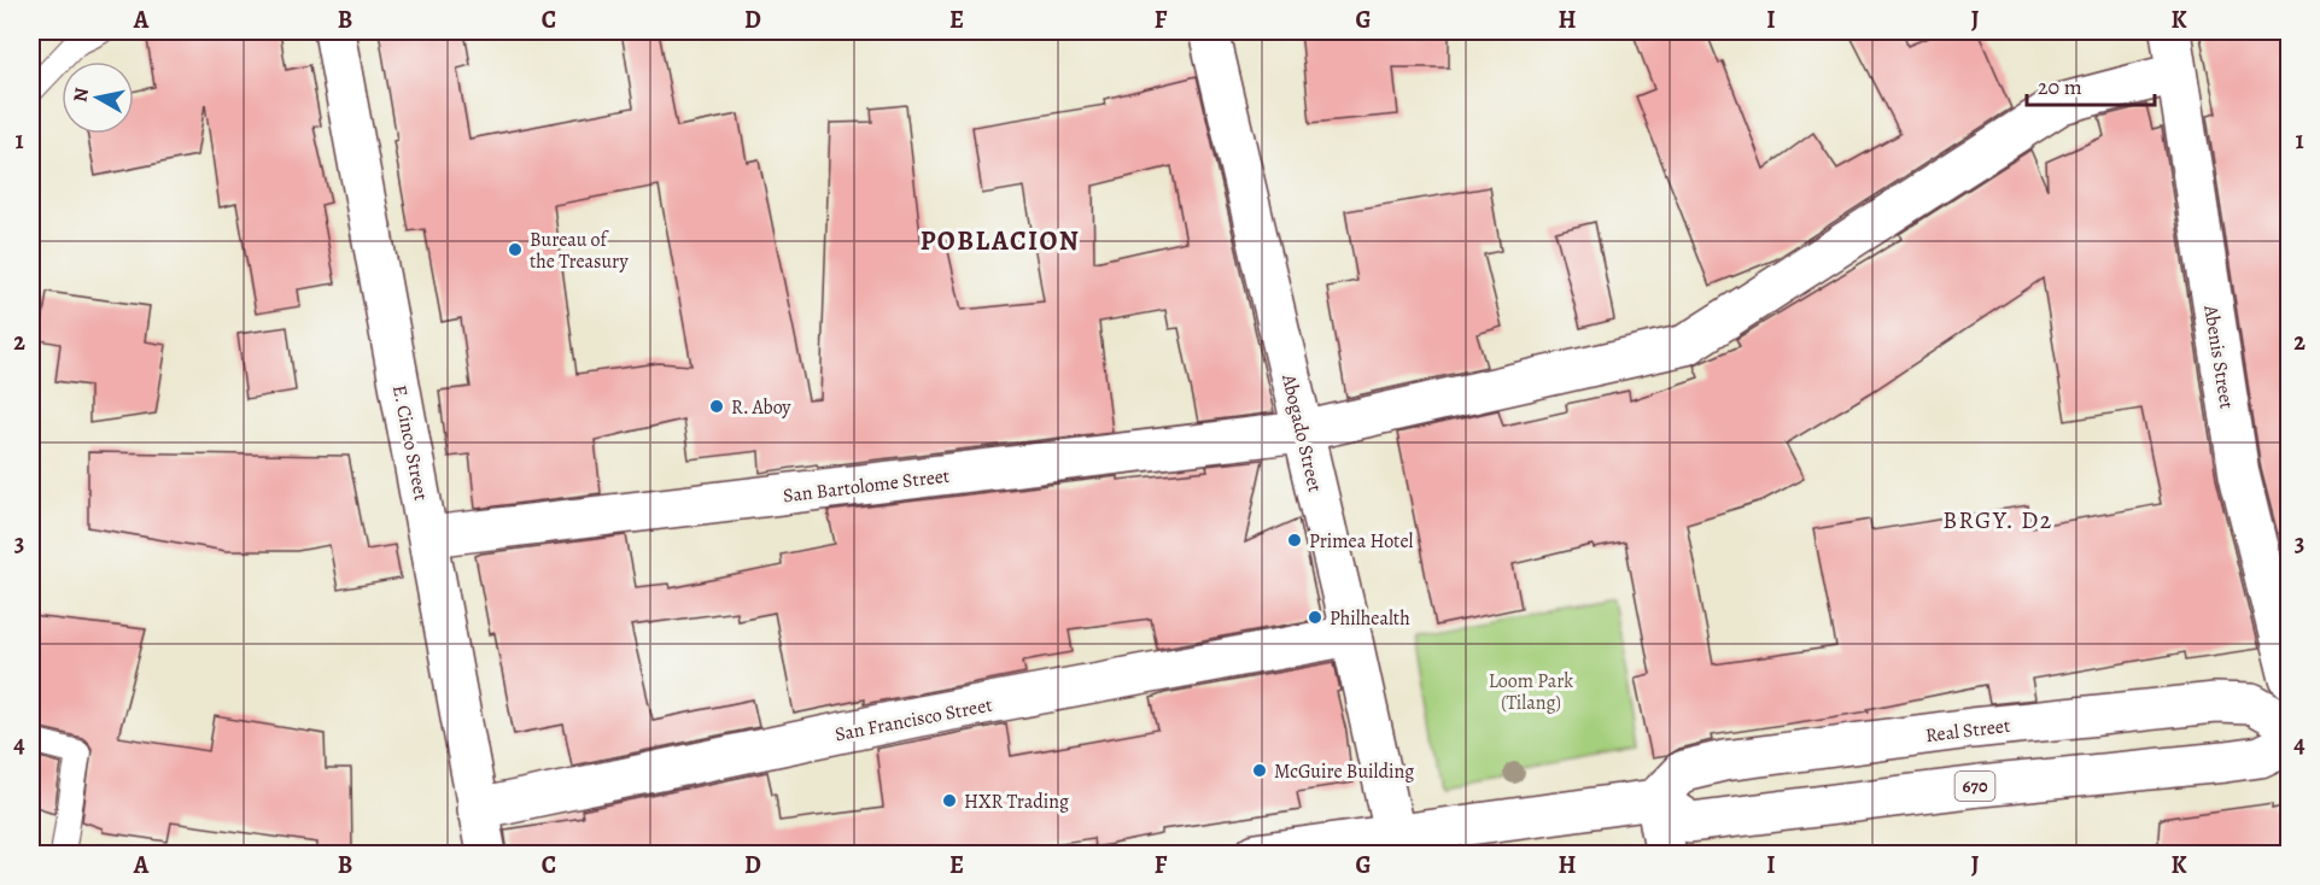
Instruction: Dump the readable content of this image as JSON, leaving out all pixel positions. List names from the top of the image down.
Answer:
{
  "streets": {
    "street": [
      "Abenis Street",
      "Abogado Street",
      "E. Cinco Street",
      "San Bartolome Street",
      "San Francisco Street",
      "Real Street",
      "670"
    ]
  },
  "crossings": [
    ["Abenis Street", "San Bartolome Street"],
    ["Abogado Street", "San Bartolome Street"],
    ["Abogado Street", "San Francisco Street"],
    ["E. Cinco Street", "San Bartolome Street"],
    ["E. Cinco Street", "San Francisco Street"],
    ["Real Street", "670"]
  ],
  "districts": ["POBLACION", "BRGY. D2"],
  "parks": ["Loom Park (Tilang)"],
  "places": [
    "Bureau of the Treasury",
    "R. Aboy",
    "Primea Hotel",
    "Philhealth",
    "McGuire Building",
    "HXR Trading"
  ],
  "scale_bar": "20 m",
  "north": "left",
  "grid": {
    "columns": [
      "A",
      "B",
      "C",
      "D",
      "E",
      "F",
      "G",
      "H",
      "I",
      "J",
      "K"
    ],
    "rows": [
      "1",
      "2",
      "3",
      "4"
    ]
  }
}
